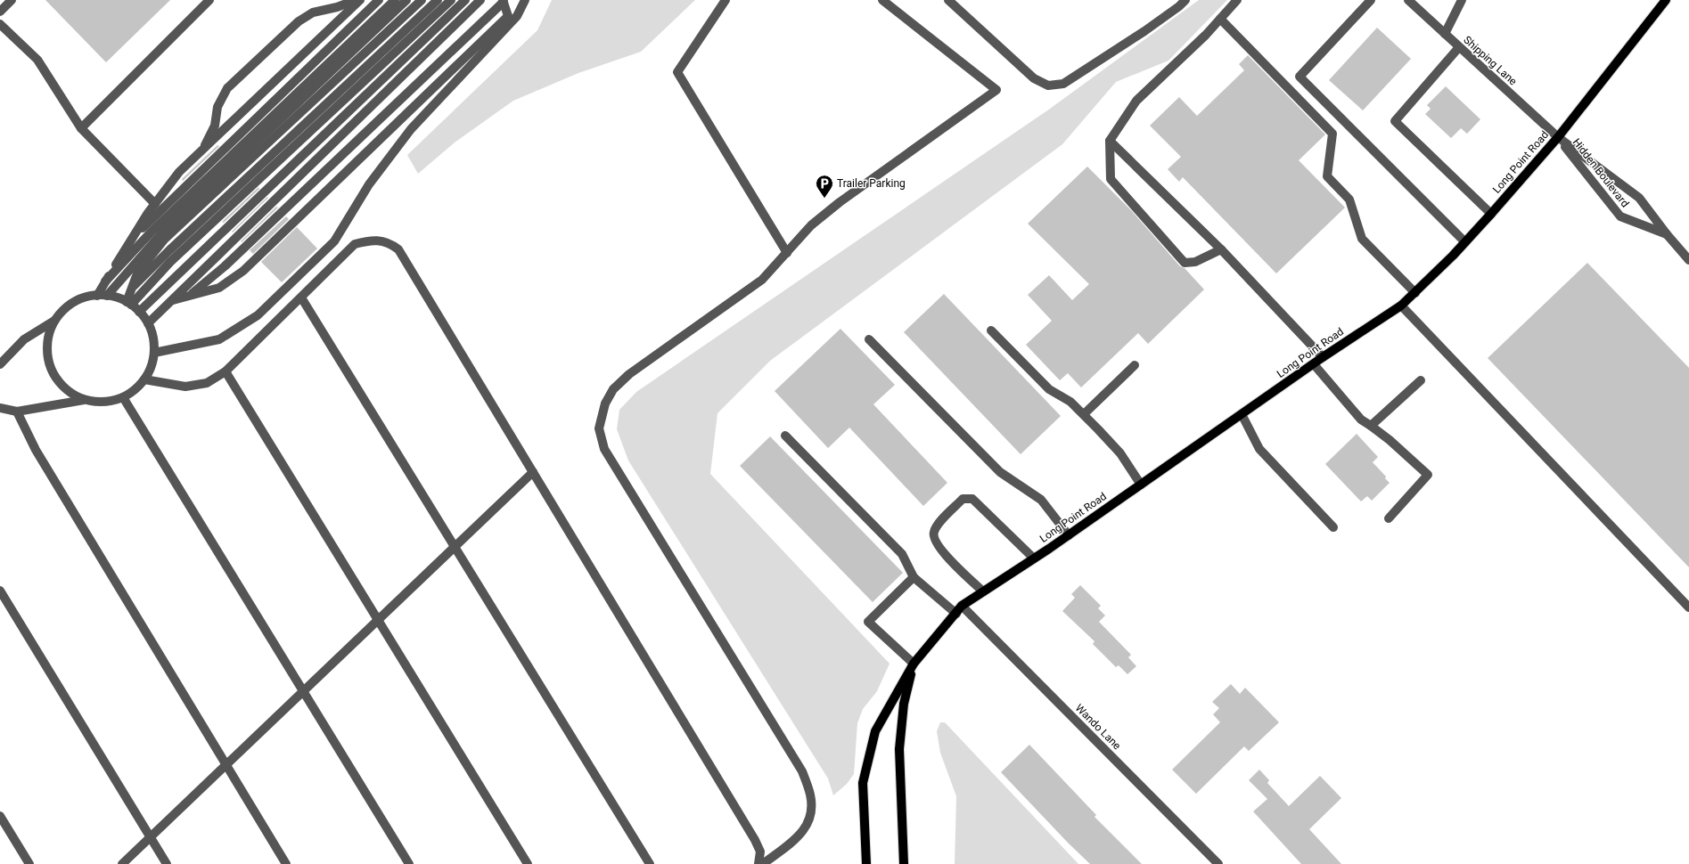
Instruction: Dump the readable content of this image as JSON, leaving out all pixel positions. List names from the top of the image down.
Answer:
{
  "streets": {
    "main road": ["Long Point Road"],
    "street": ["Shipping Lane", "Hidden Boulevard", "Wando Lane"]
  },
  "crossings": [
    ["Shipping Lane", "Long Point Road"],
    ["Shipping Lane", "Hidden Boulevard"],
    ["Long Point Road", "Hidden Boulevard"],
    ["Long Point Road", "Wando Lane"]
  ],
  "places": {
    "parking": ["Trailer Parking"]
  }
}
